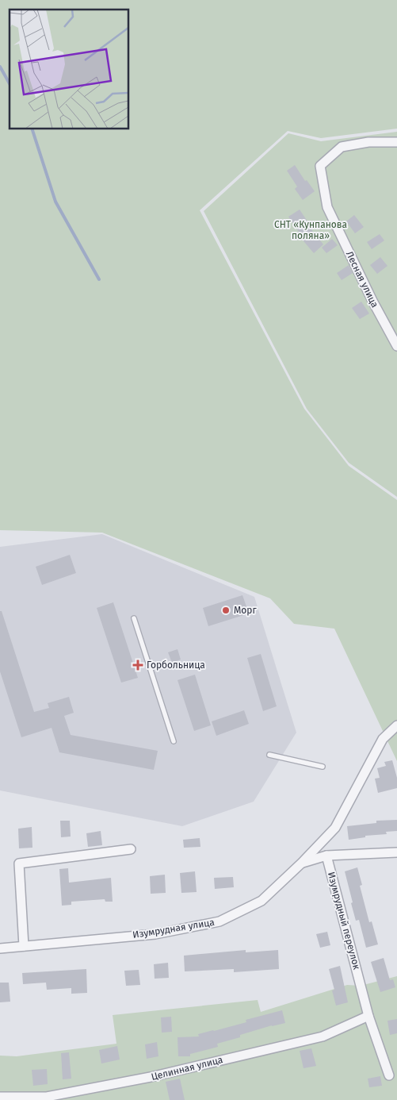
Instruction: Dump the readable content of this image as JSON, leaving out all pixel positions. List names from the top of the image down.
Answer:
{
  "streets": {
    "street": [
      "Лесная улица",
      "Изумрудный переулок",
      "Изумрудная улица",
      "Целинная улица"
    ]
  },
  "crossings": [
    ["Изумрудный переулок", "Изумрудная улица"],
    ["Изумрудный переулок", "Целинная улица"]
  ],
  "parks": ["СНТ «Кунпанова поляна»"],
  "places": {
    "other": ["Морг"],
    "health": ["Горбольница"]
  }
}
